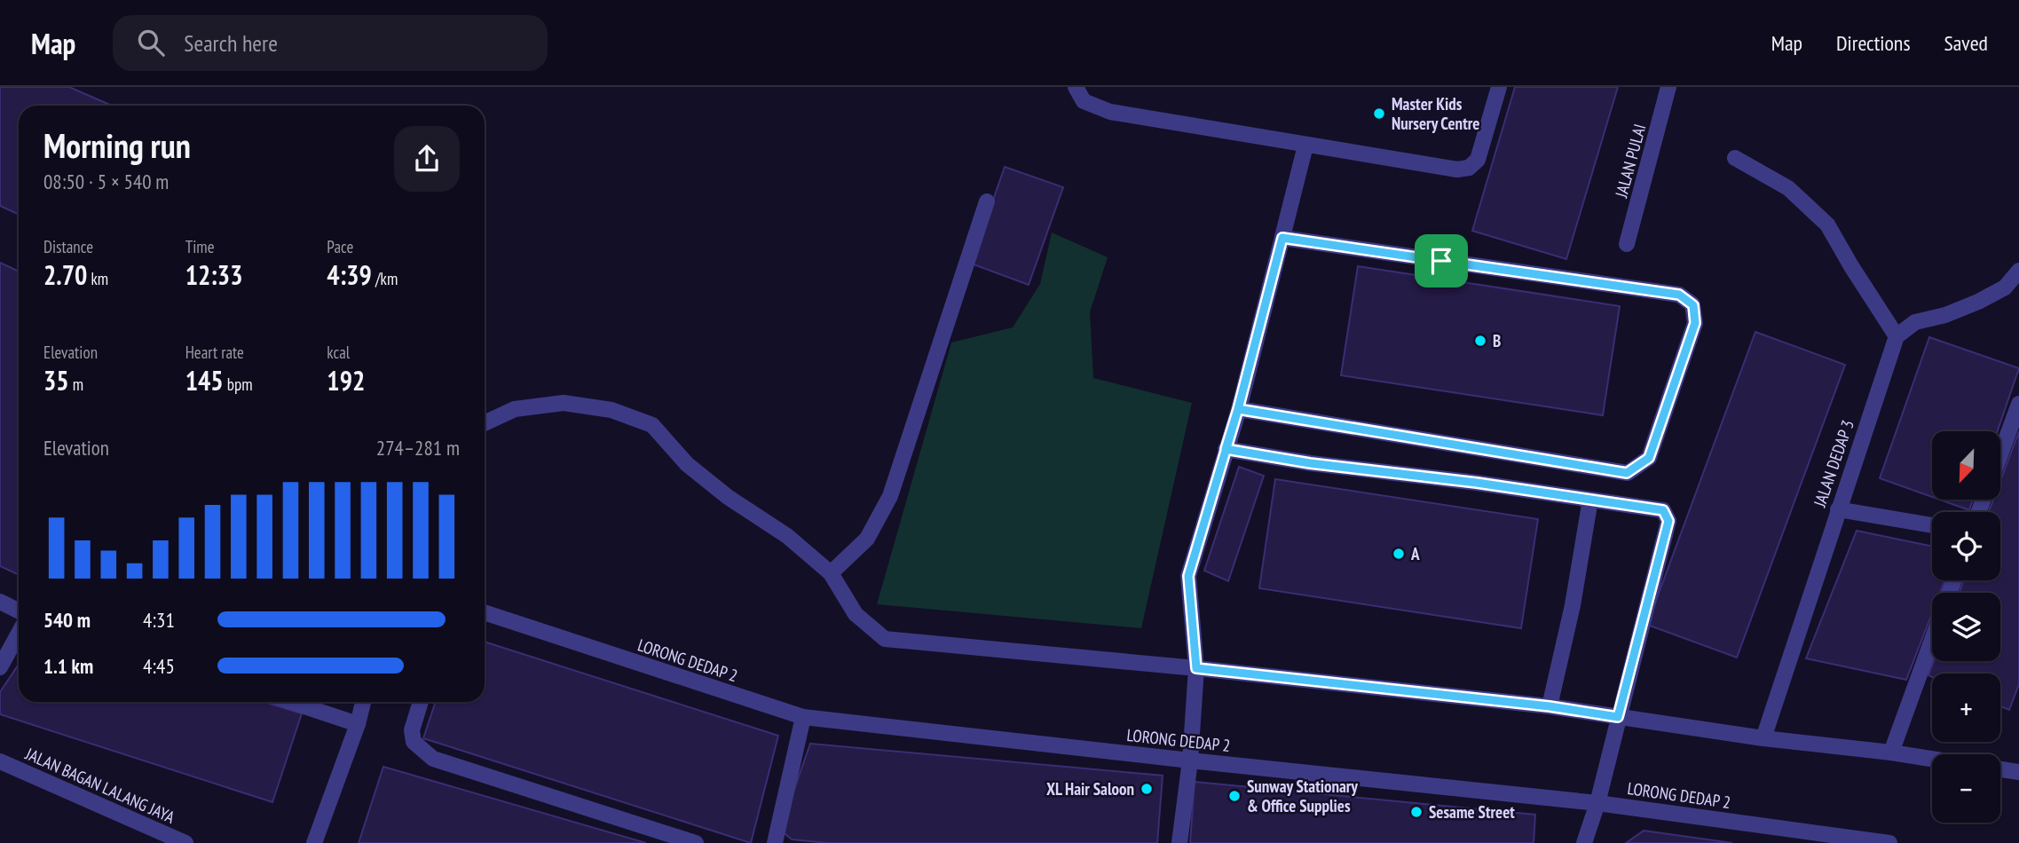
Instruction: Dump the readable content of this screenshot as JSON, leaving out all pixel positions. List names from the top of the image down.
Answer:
{
  "streets": {
    "street": [
      "JALAN PULAI",
      "JALAN DEDAP 3",
      "LORONG DEDAP 2",
      "JALAN BAGAN LALANG JAYA"
    ]
  },
  "places": [
    "Master Kids Nursery Centre",
    "B",
    "A",
    "XL Hair Saloon",
    "Sunway Stationary & Office Supplies",
    "Sesame Street"
  ],
  "north": "bottom left",
  "page": {
    "header": "Map",
    "search": "Search here",
    "nav": ["Map", "Directions", "Saved"],
    "heading": ["Morning run", "08:50 · 5 × 540 m"],
    "stats": [
      ["Distance", "2.70 km"],
      ["Time", "12:33"],
      ["Pace", "4:39 /km"],
      ["Elevation", "35 m"],
      ["Heart rate", "145 bpm"],
      ["kcal", "192"]
    ],
    "chart": ["Elevation", "274–281 m"],
    "map_buttons": ["+", "−"],
    "list": [
      {
        "name": "540 m",
        "note": "4:31"
      },
      {
        "name": "1.1 km",
        "note": "4:45"
      }
    ]
  }
}
